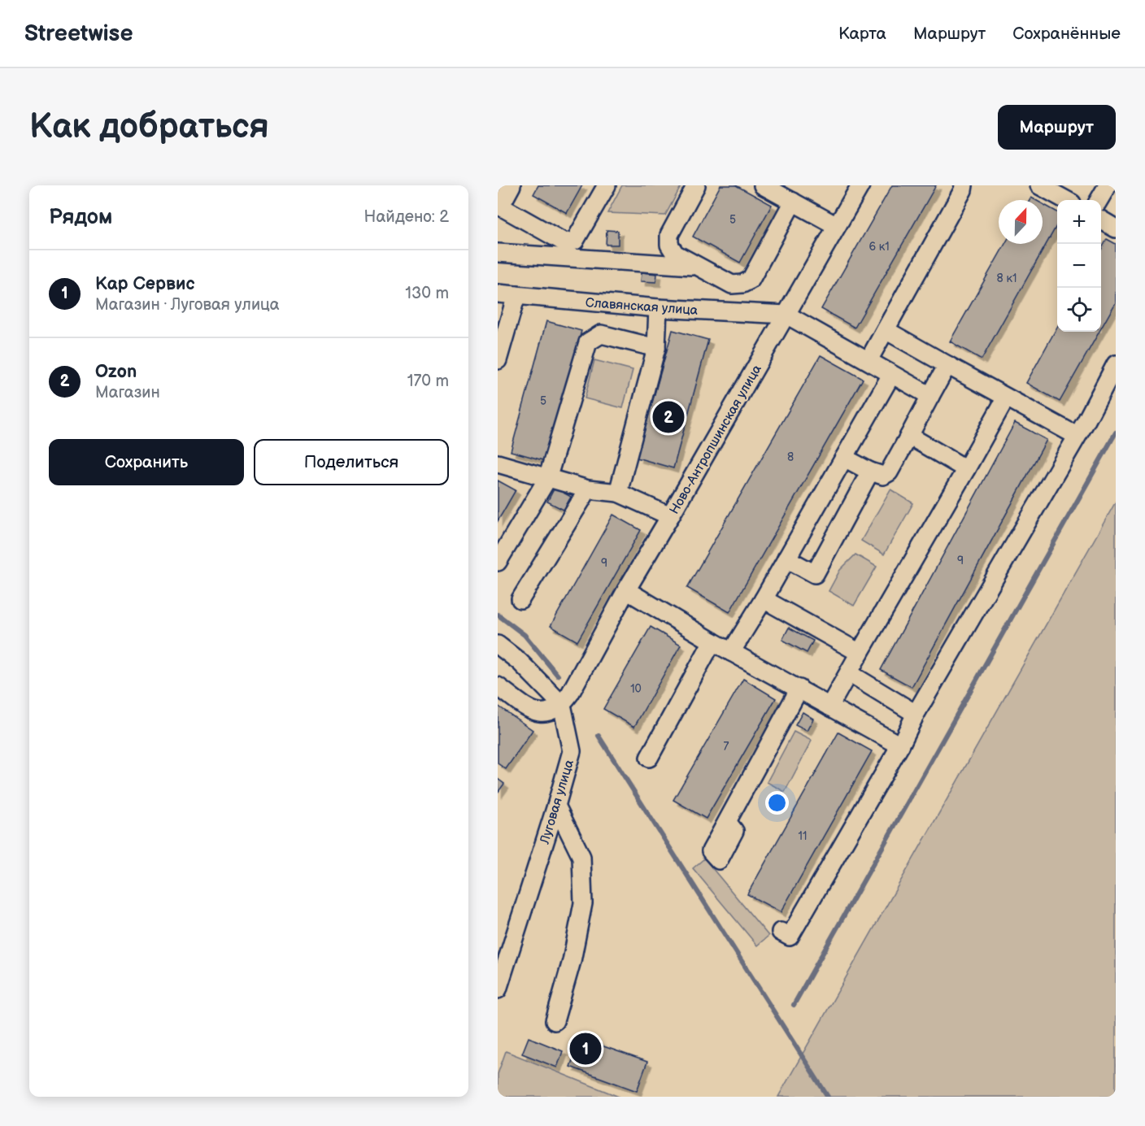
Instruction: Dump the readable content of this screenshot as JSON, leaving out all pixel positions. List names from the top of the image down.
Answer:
{
  "streets": {
    "street": ["Славянская улица", "Ново-Антропшинская улица", "Луговая улица"]
  },
  "crossings": [
    ["Славянская улица", "Ново-Антропшинская улица"],
    ["Ново-Антропшинская улица", "Луговая улица"]
  ],
  "house_numbers": [
    "5",
    "6 к1",
    "8 к1",
    "5",
    "8",
    "9",
    "9",
    "10",
    "7",
    "11"
  ],
  "north": "top",
  "page": {
    "header": "Streetwise",
    "nav": ["Карта", "Маршрут", "Сохранённые"],
    "buttons": [
      "Маршрут",
      ["Сохранить", "Поделиться"]
    ],
    "title": "Как добраться",
    "heading": ["Рядом", "Найдено: 2"],
    "map_buttons": ["+", "−"],
    "list": [
      {
        "mark": "1",
        "name": "Кар Сервис",
        "note": "Магазин · Луговая улица",
        "value": "130 m"
      },
      {
        "mark": "2",
        "name": "Ozon",
        "note": "Магазин",
        "value": "170 m"
      }
    ],
    "pins": ["2", "1"]
  }
}
